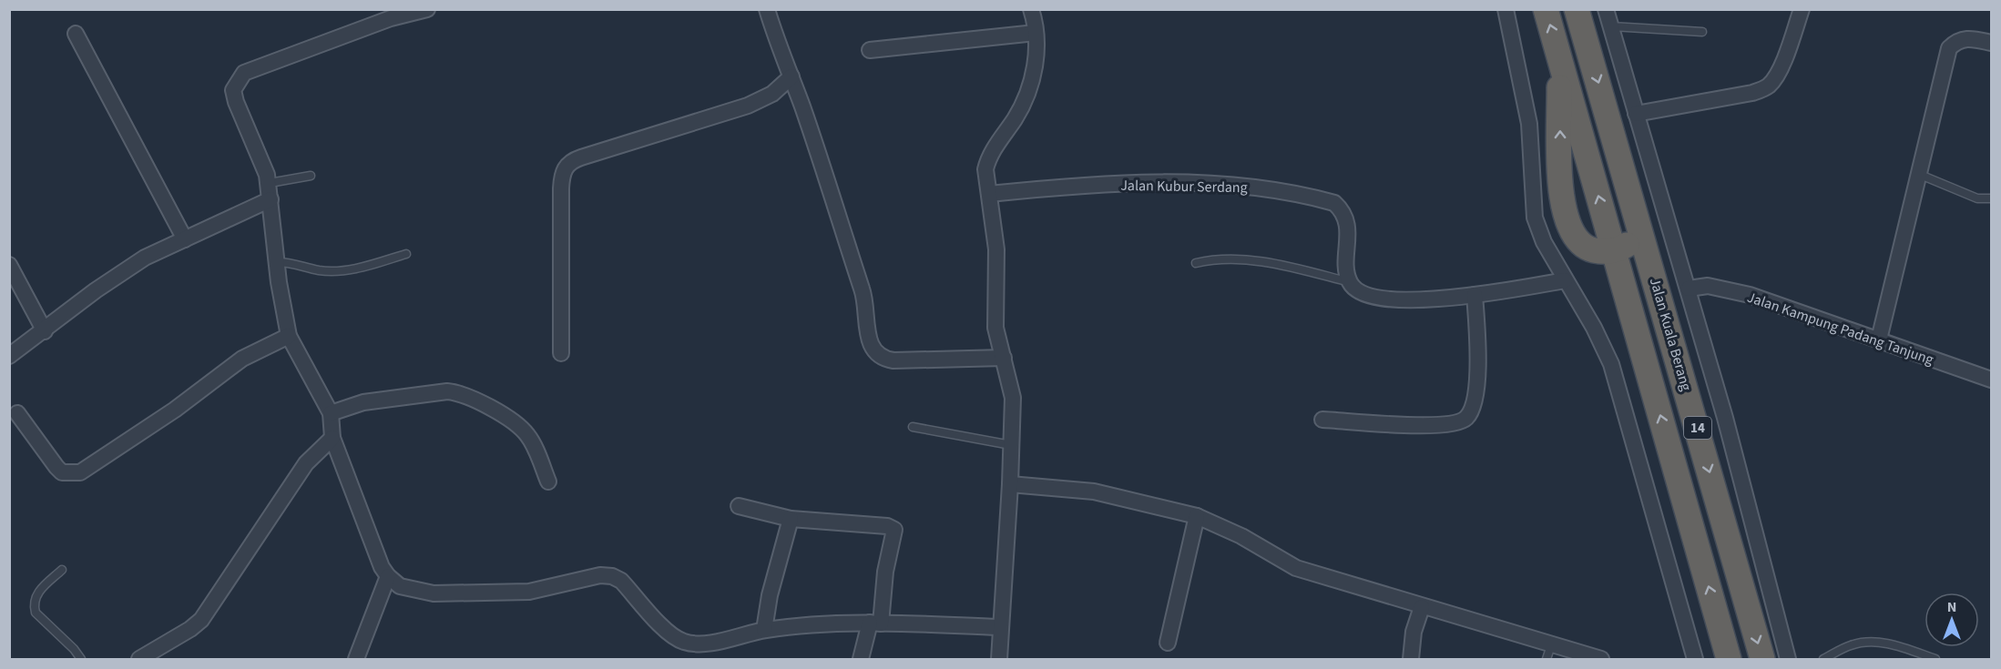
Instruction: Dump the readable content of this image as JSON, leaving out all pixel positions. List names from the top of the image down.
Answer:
{
  "streets": {
    "highway": ["Jalan Kuala Berang", "14"],
    "street": ["Jalan Kubur Serdang", "Jalan Kampung Padang Tanjung"]
  },
  "north": "top"
}
